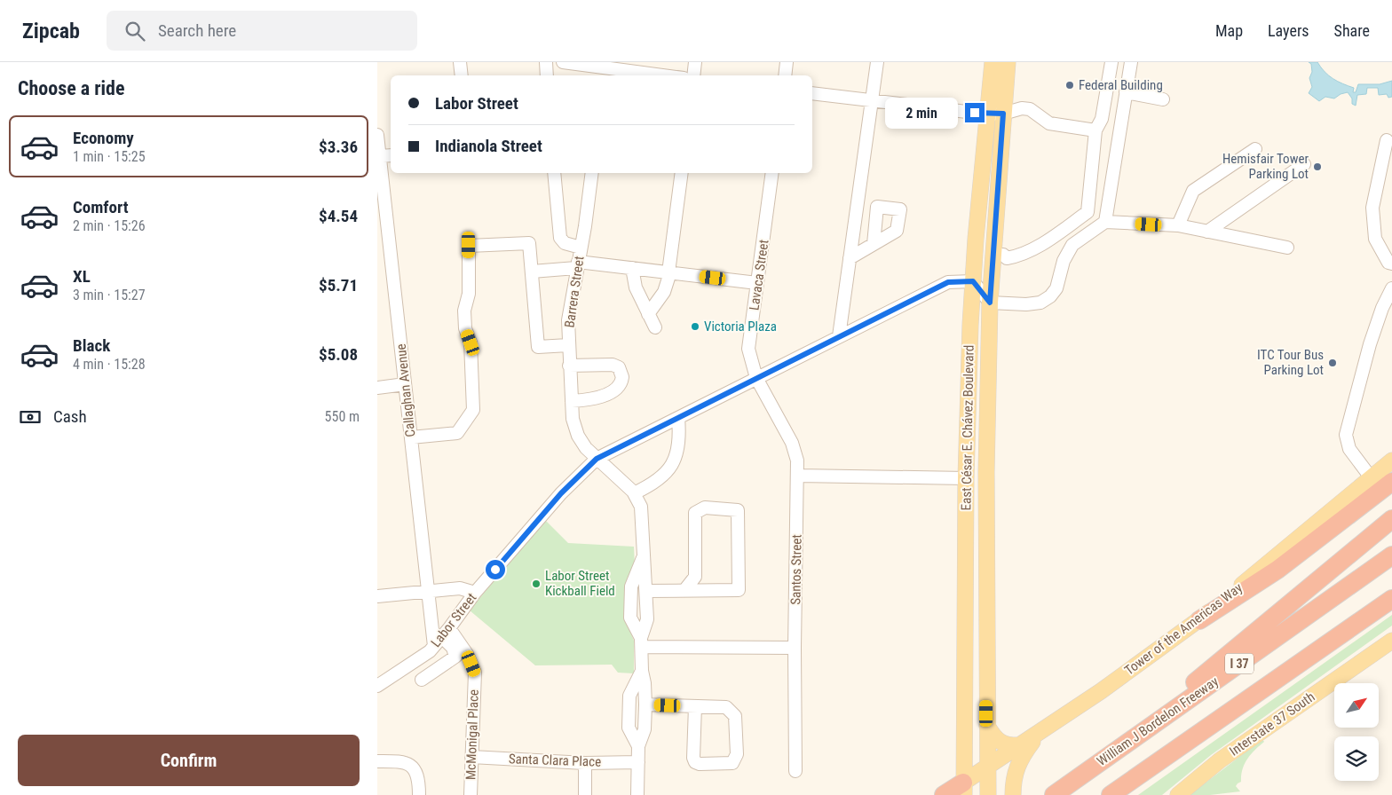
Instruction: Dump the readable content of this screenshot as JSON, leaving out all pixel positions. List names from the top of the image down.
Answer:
{
  "streets": {
    "highway": ["I 37", "William J Bordelon Freeway"],
    "main road": ["East César E. Chávez Boulevard", "Tower of the Americas Way", "Interstate 37 South"],
    "street": [
      "Lavaca Street",
      "Barrera Street",
      "Callaghan Avenue",
      "Santos Street",
      "Labor Street",
      "McMonigal Place",
      "Santa Clara Place"
    ]
  },
  "crossings": [
    ["Lavaca Street", "Santos Street"],
    ["Lavaca Street", "Labor Street"],
    ["Barrera Street", "Labor Street"],
    ["Callaghan Avenue", "Labor Street"],
    ["Callaghan Avenue", "McMonigal Place"],
    ["East César E. Chávez Boulevard", "Labor Street"],
    ["East César E. Chávez Boulevard", "Tower of the Americas Way"],
    ["Santos Street", "Labor Street"],
    ["Labor Street", "McMonigal Place"],
    ["McMonigal Place", "Santa Clara Place"]
  ],
  "places": [
    "Federal Building",
    "Hemisfair Tower Parking Lot",
    "Victoria Plaza",
    "ITC Tour Bus Parking Lot",
    "Labor Street Kickball Field"
  ],
  "north": "top right",
  "page": {
    "header": "Zipcab",
    "search": "Search here",
    "nav": ["Map", "Layers", "Share"],
    "heading": "Choose a ride",
    "banner": ["Labor Street", "Indianola Street"],
    "bubble": "2 min",
    "list": [
      {
        "name": "Economy",
        "note": "1 min · 15:25",
        "value": "$3.36"
      },
      {
        "name": "Comfort",
        "note": "2 min · 15:26",
        "value": "$4.54"
      },
      {
        "name": "XL",
        "note": "3 min · 15:27",
        "value": "$5.71"
      },
      {
        "name": "Black",
        "note": "4 min · 15:28",
        "value": "$5.08"
      }
    ],
    "pay": ["Cash", "550 m"],
    "buttons": "Confirm"
  }
}
